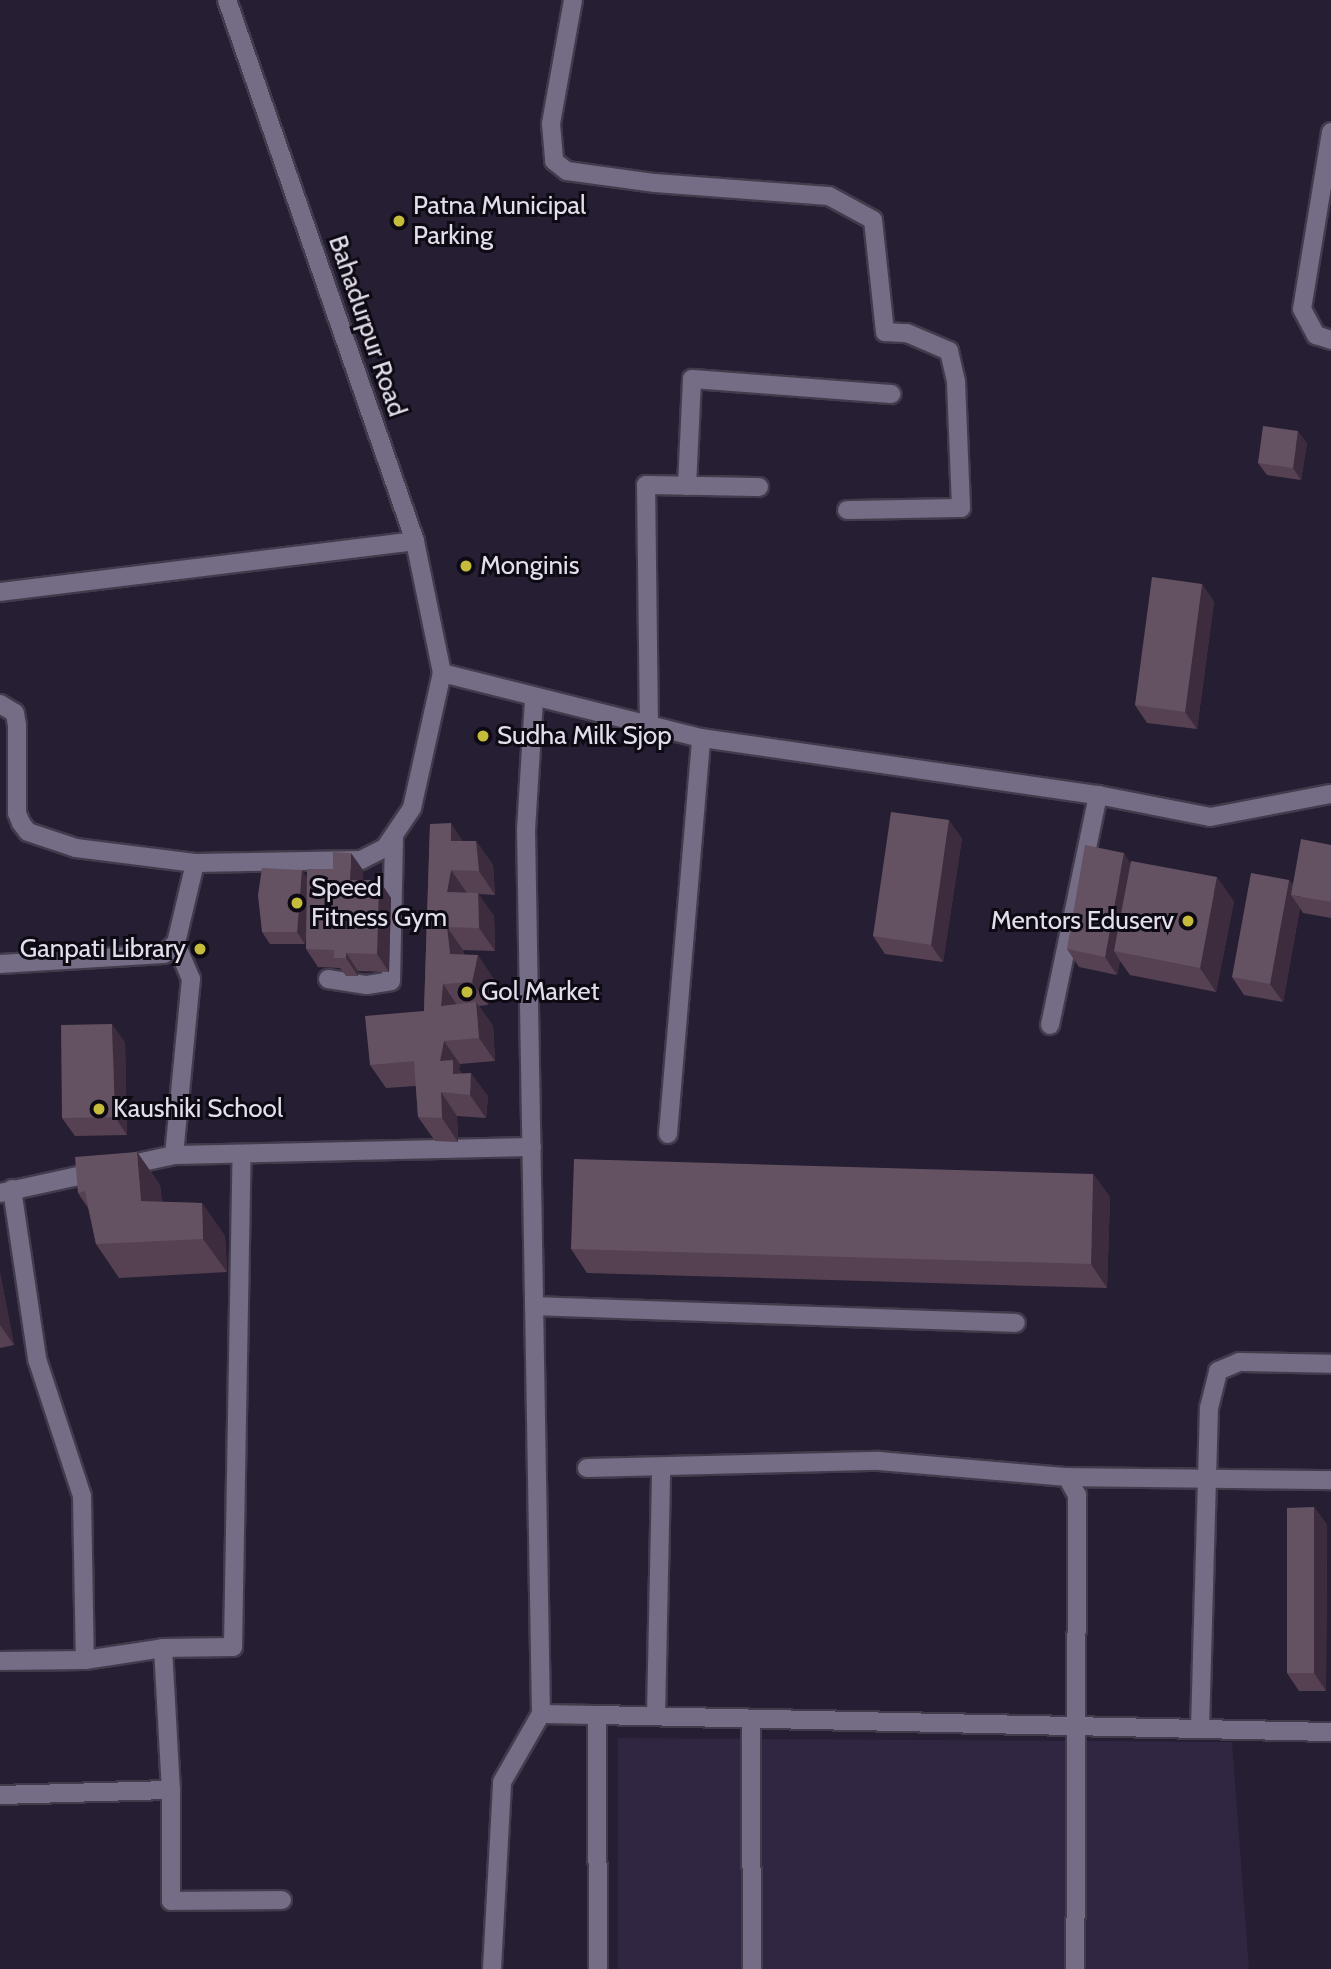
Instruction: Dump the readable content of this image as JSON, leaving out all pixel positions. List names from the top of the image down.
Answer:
{
  "streets": {
    "street": ["Bahadurpur Road"]
  },
  "places": [
    "Patna Municipal Parking",
    "Monginis",
    "Sudha Milk Sjop",
    "Speed Fitness Gym",
    "Mentors Eduserv",
    "Ganpati Library",
    "Gol Market",
    "Kaushiki School"
  ]
}
